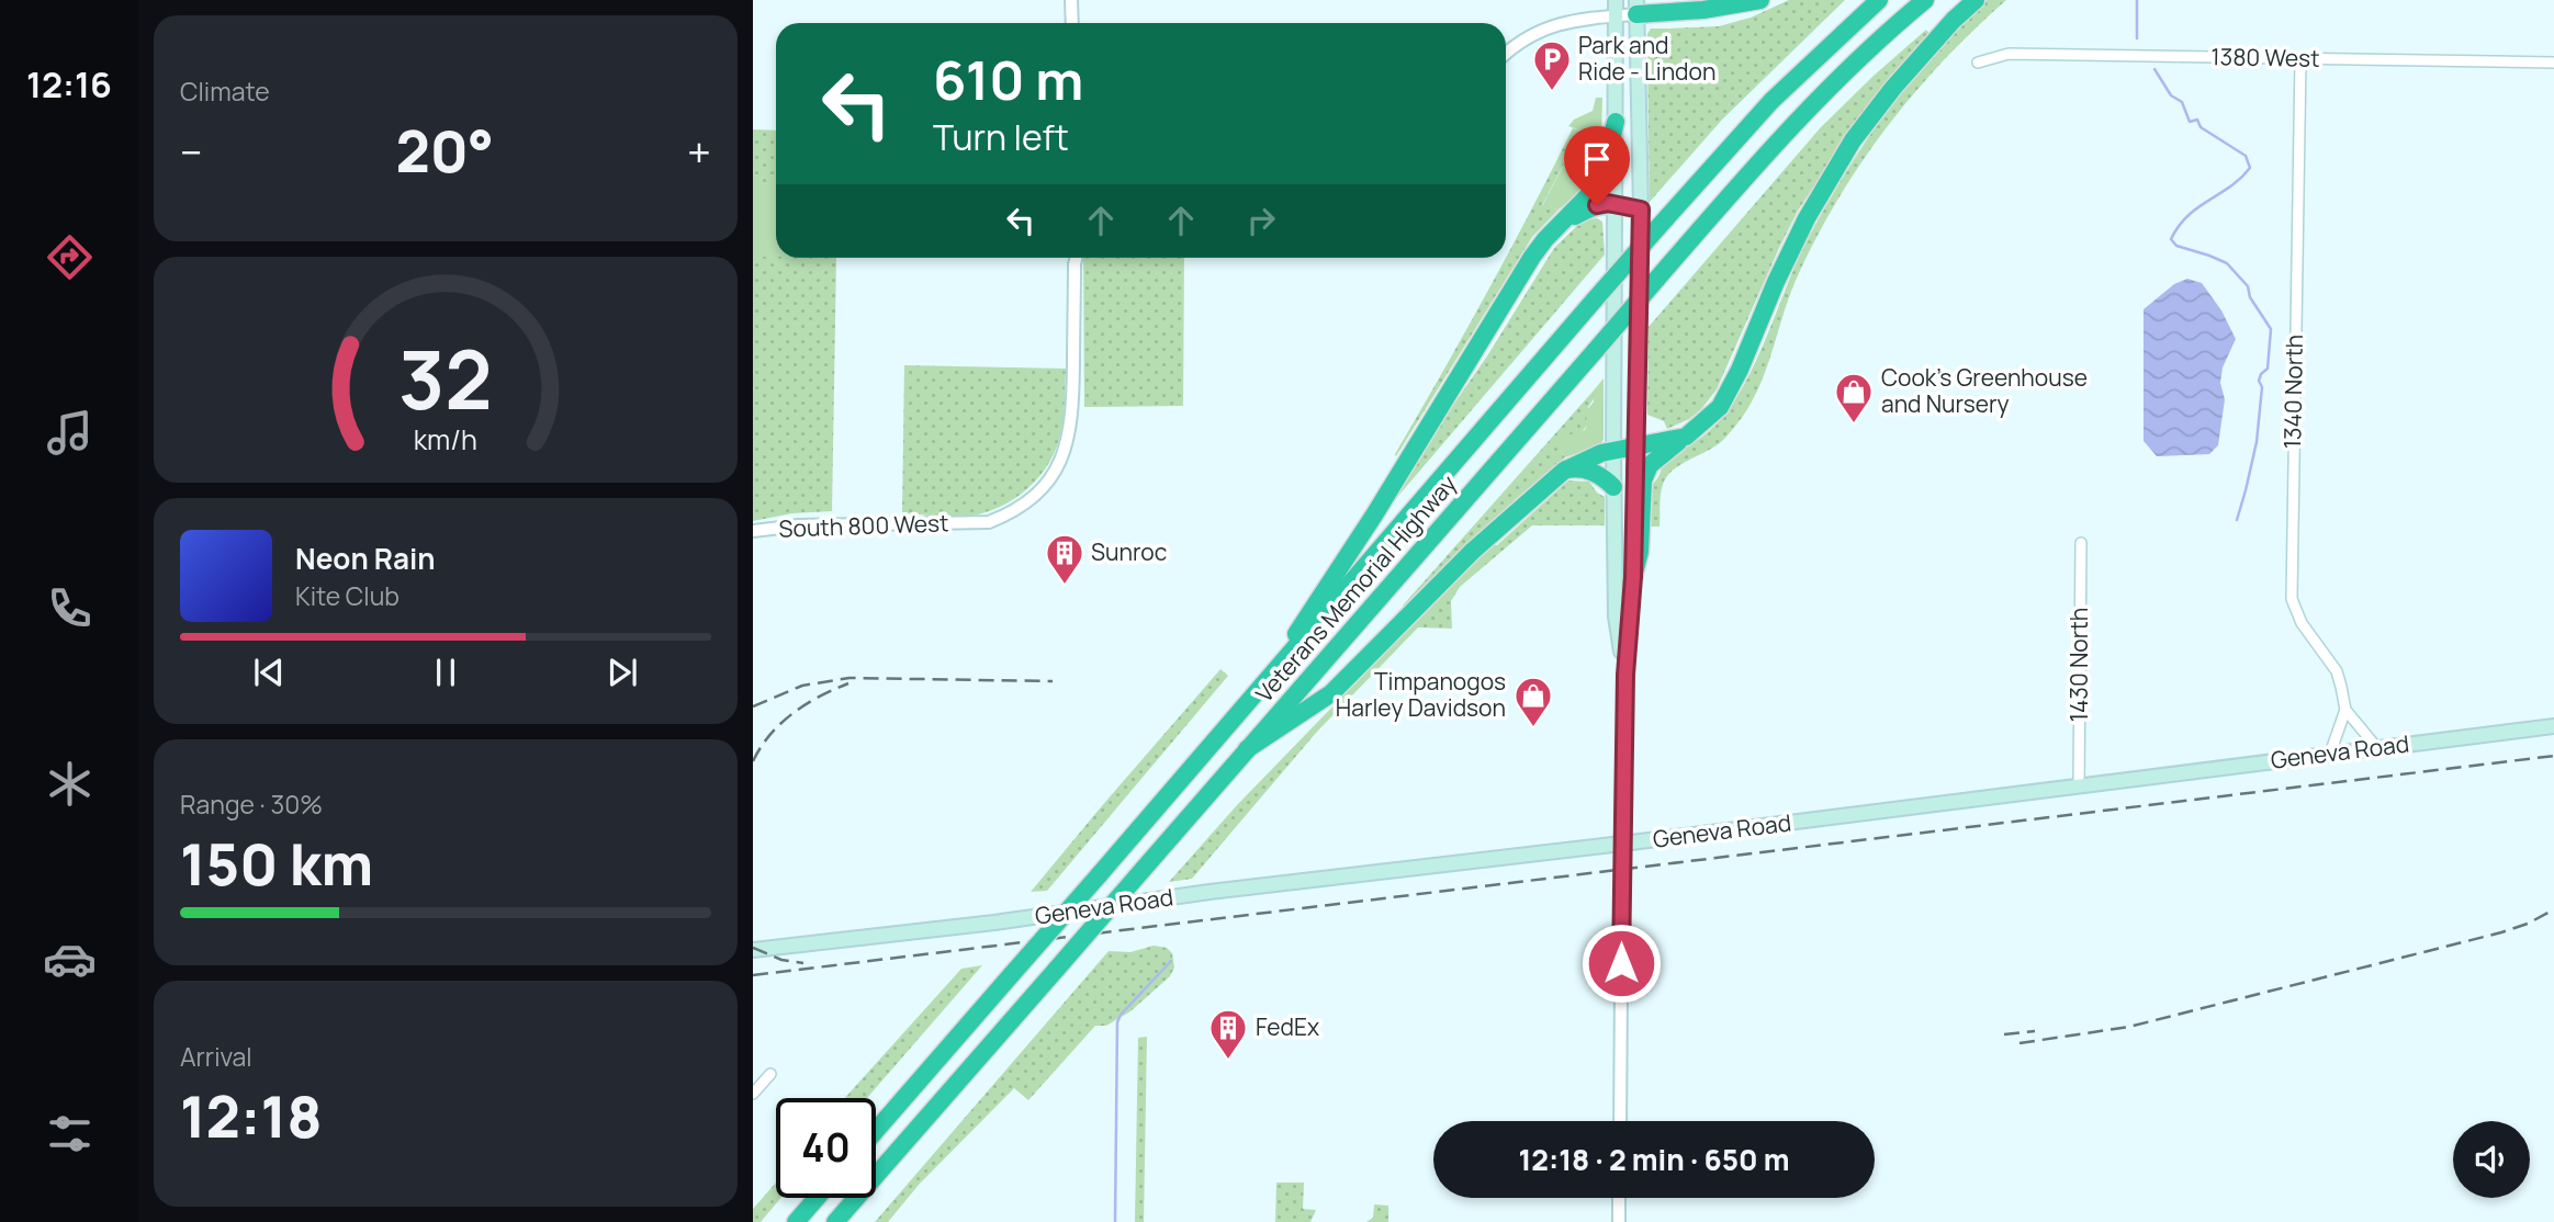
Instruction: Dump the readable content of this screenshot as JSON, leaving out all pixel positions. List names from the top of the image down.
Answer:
{
  "streets": {
    "highway": ["Veterans Memorial Highway"],
    "main road": ["Geneva Road"],
    "street": [
      "1380 West",
      "1340 North",
      "South 800 West",
      "1430 North"
    ]
  },
  "crossings": [
    ["1380 West", "1340 North"],
    ["1430 North", "Geneva Road"]
  ],
  "places": {
    "parking": ["Park and Ride - Lindon"],
    "shop": ["Cook's Greenhouse and Nursery", "Timpanogos Harley Davidson"],
    "building": ["Sunroc", "FedEx"]
  },
  "page": {
    "tabs": "12:16",
    "tile": [
      "Climate",
      ["Range · 30%", "150 km"],
      ["Arrival", "12:18"]
    ],
    "turn": ["610 m", "Turn left"],
    "heat": ["−", "20°", "+"],
    "song": ["Neon Rain", "Kite Club"],
    "limit": "40",
    "trip": "12:18 · 2 min · 650 m",
    "gauge": ["32", "km/h"]
  }
}
